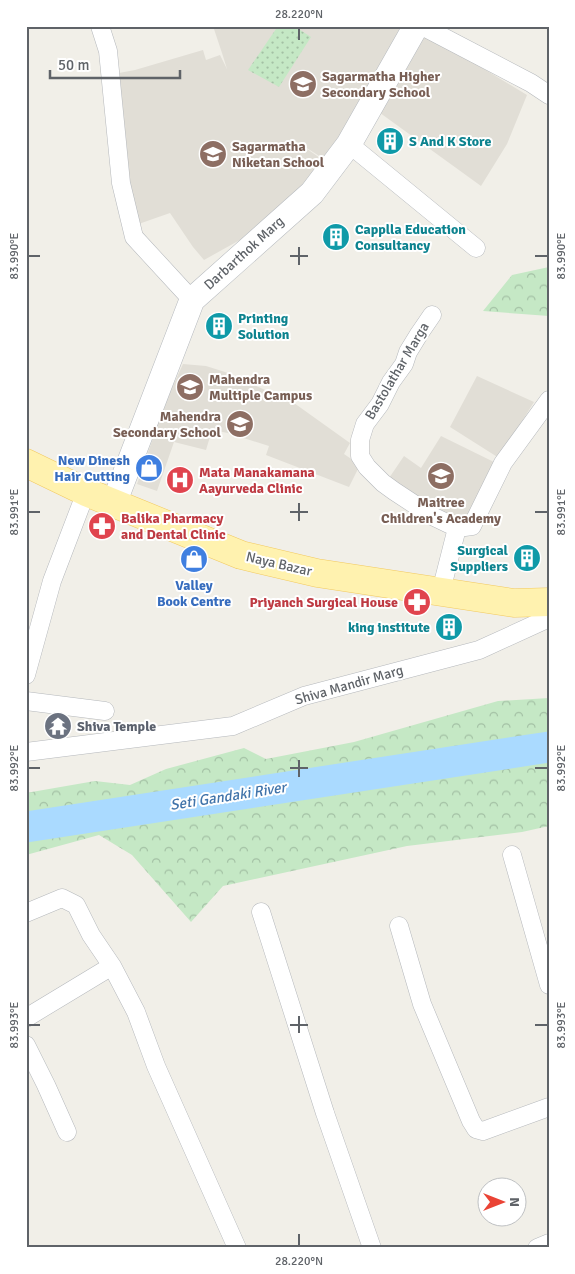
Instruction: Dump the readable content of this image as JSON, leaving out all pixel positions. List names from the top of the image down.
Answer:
{
  "streets": {
    "main road": ["Darbarthok Marg", "Naya Bazar"],
    "street": ["Bastolathar Marga", "Shiva Mandir Marg"]
  },
  "crossings": [
    ["Darbarthok Marg", "Naya Bazar"]
  ],
  "water": ["Seti Gandaki River"],
  "places": {
    "school or university": [
      "Sagarmatha Higher Secondary School",
      "Sagarmatha Niketan School",
      "Mahendra Multiple Campus",
      "Mahendra Secondary School",
      "Maitree Children's Academy"
    ],
    "building": [
      "S And K Store",
      "Capplla Education Consultancy",
      "Printing Solution",
      "Surgical Suppliers",
      "king institute"
    ],
    "shop": ["New Dinesh Hair Cutting", "Valley Book Centre"],
    "hospital": ["Mata Manakamana Aayurveda Clinic"],
    "pharmacy": ["Balika Pharmacy and Dental Clinic", "Priyanch Surgical House"],
    "temple": ["Shiva Temple"]
  },
  "scale_bar": "50 m",
  "north": "right",
  "coordinates": [
    "28.220°N",
    "83.990°E",
    "83.991°E",
    "83.992°E",
    "83.993°E"
  ]
}
